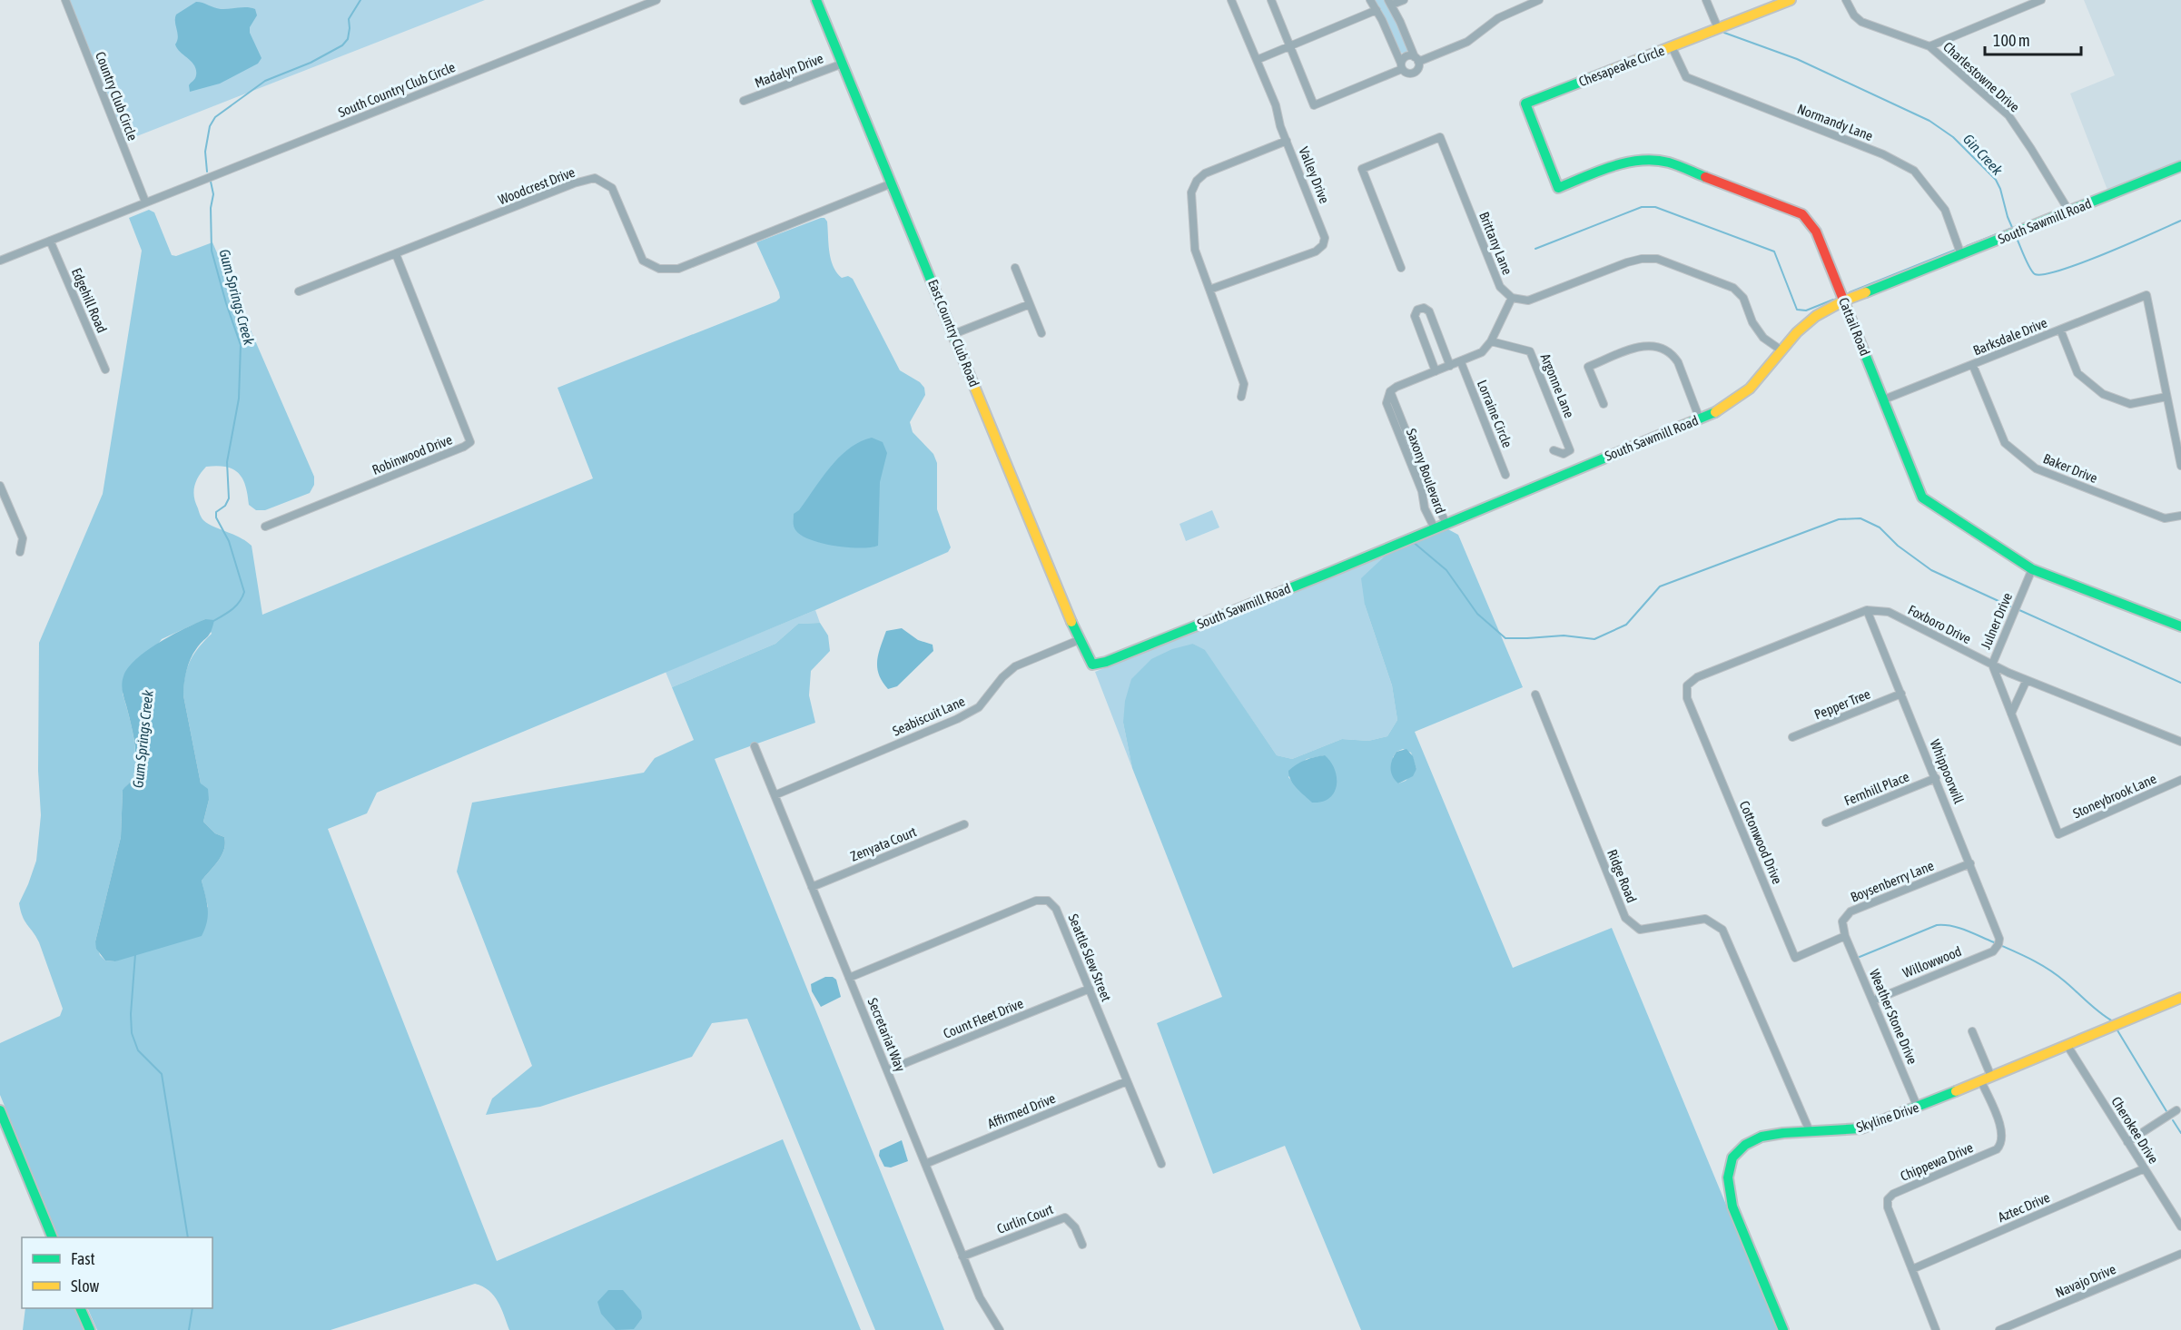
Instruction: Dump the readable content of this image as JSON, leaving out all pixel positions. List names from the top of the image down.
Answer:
{
  "streets": {
    "street": [
      "Chesapeake Circle",
      "Madalyn Drive",
      "Charlestowne Drive",
      "South Country Club Circle",
      "Country Club Circle",
      "Normandy Lane",
      "Valley Drive",
      "Woodcrest Drive",
      "South Sawmill Road",
      "Brittany Lane",
      "Edgehill Road",
      "Cattail Road",
      "East Country Club Road",
      "Barksdale Drive",
      "Argonne Lane",
      "Lorraine Circle",
      "Robinwood Drive",
      "Baker Drive",
      "Saxony Boulevard",
      "Julner Drive",
      "Foxboro Drive",
      "Pepper Tree",
      "Seabiscuit Lane",
      "Whippoorwill",
      "Fernhill Place",
      "Stoneybrook Lane",
      "Cottonwood Drive",
      "Zenyata Court",
      "Ridge Road",
      "Boysenberry Lane",
      "Seattle Slew Street",
      "Willowwood",
      "Weather Stone Drive",
      "Count Fleet Drive",
      "Secretariat Way",
      "Affirmed Drive",
      "Skyline Drive",
      "Cherokee Drive",
      "Chippewa Drive",
      "Aztec Drive",
      "Curlin Court",
      "Navajo Drive"
    ]
  },
  "crossings": [
    ["Chesapeake Circle", "Normandy Lane"],
    ["Chesapeake Circle", "Cattail Road"],
    ["Madalyn Drive", "East Country Club Road"],
    ["Charlestowne Drive", "South Sawmill Road"],
    ["South Country Club Circle", "Country Club Circle"],
    ["South Country Club Circle", "Edgehill Road"],
    ["Normandy Lane", "South Sawmill Road"],
    ["Woodcrest Drive", "East Country Club Road"],
    ["Woodcrest Drive", "Robinwood Drive"],
    ["South Sawmill Road", "Cattail Road"],
    ["South Sawmill Road", "East Country Club Road"],
    ["South Sawmill Road", "Saxony Boulevard"],
    ["Cattail Road", "Barksdale Drive"],
    ["Cattail Road", "Julner Drive"],
    ["East Country Club Road", "Seabiscuit Lane"],
    ["Barksdale Drive", "Baker Drive"],
    ["Julner Drive", "Foxboro Drive"],
    ["Julner Drive", "Stoneybrook Lane"],
    ["Foxboro Drive", "Whippoorwill"],
    ["Foxboro Drive", "Cottonwood Drive"],
    ["Pepper Tree", "Whippoorwill"],
    ["Seabiscuit Lane", "Secretariat Way"],
    ["Whippoorwill", "Fernhill Place"],
    ["Whippoorwill", "Cottonwood Drive"],
    ["Whippoorwill", "Boysenberry Lane"],
    ["Whippoorwill", "Willowwood"],
    ["Cottonwood Drive", "Boysenberry Lane"],
    ["Cottonwood Drive", "Weather Stone Drive"],
    ["Zenyata Court", "Secretariat Way"],
    ["Ridge Road", "Skyline Drive"],
    ["Boysenberry Lane", "Weather Stone Drive"],
    ["Seattle Slew Street", "Count Fleet Drive"],
    ["Seattle Slew Street", "Secretariat Way"],
    ["Seattle Slew Street", "Affirmed Drive"],
    ["Willowwood", "Weather Stone Drive"],
    ["Weather Stone Drive", "Skyline Drive"],
    ["Count Fleet Drive", "Secretariat Way"],
    ["Secretariat Way", "Affirmed Drive"],
    ["Secretariat Way", "Curlin Court"],
    ["Skyline Drive", "Cherokee Drive"],
    ["Skyline Drive", "Chippewa Drive"],
    ["Cherokee Drive", "Aztec Drive"],
    ["Chippewa Drive", "Aztec Drive"]
  ],
  "water": ["Gin Creek", "Gum Springs Creek"],
  "legend": ["Fast", "Slow"],
  "scale_bar": "100 m"
}
